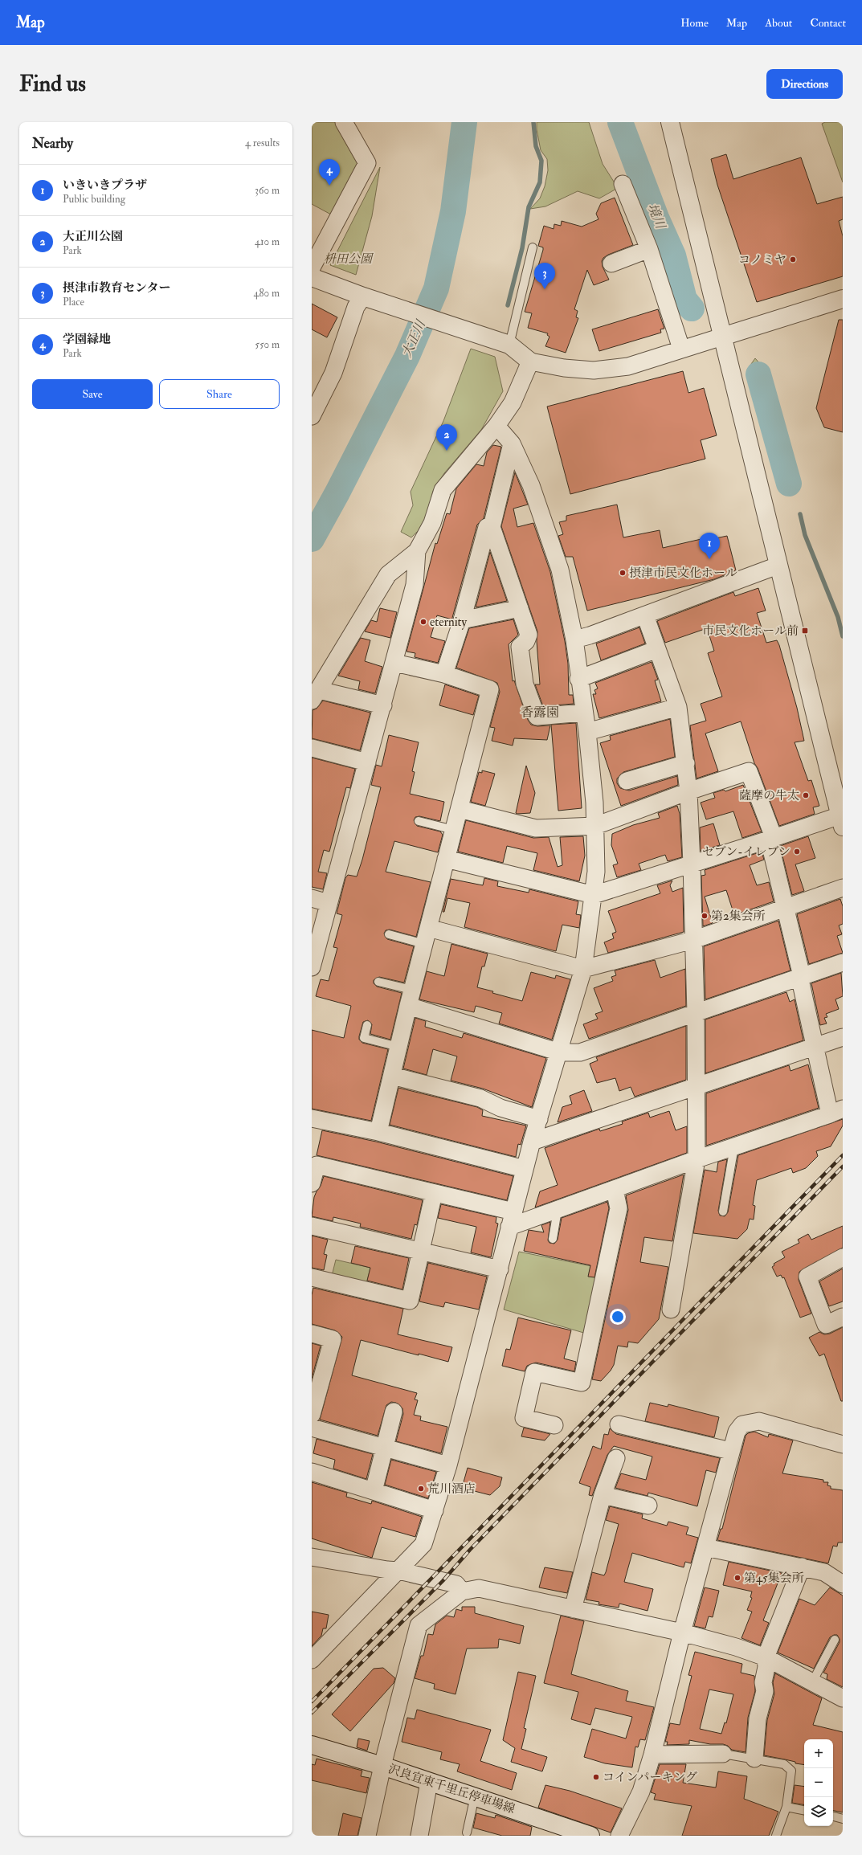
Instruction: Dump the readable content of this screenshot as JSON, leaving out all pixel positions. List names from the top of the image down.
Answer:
{
  "streets": {
    "street": ["沢良宜東千里丘停車場線"]
  },
  "districts": ["香露園"],
  "water": ["境川", "大正川"],
  "parks": ["枡田公園"],
  "places": {
    "other": [
      "コノミヤ",
      "摂津市民文化ホール",
      "eternity",
      "薩摩の牛太",
      "セブン-イレブン",
      "第2集会所",
      "荒川酒店",
      "第45集会所",
      "コインパーキング"
    ],
    "transit": ["市民文化ホール前"]
  },
  "page": {
    "header": "Map",
    "nav": [
      "Home",
      "Map",
      "About",
      "Contact"
    ],
    "buttons": [
      "Directions",
      ["Save", "Share"]
    ],
    "title": "Find us",
    "heading": ["Nearby", "4 results"],
    "pins": [
      "4",
      "3",
      "2",
      "1"
    ],
    "list": [
      {
        "mark": "1",
        "name": "いきいきプラザ",
        "note": "Public building",
        "value": "360 m"
      },
      {
        "mark": "2",
        "name": "大正川公園",
        "note": "Park",
        "value": "410 m"
      },
      {
        "mark": "3",
        "name": "摂津市教育センター",
        "note": "Place",
        "value": "480 m"
      },
      {
        "mark": "4",
        "name": "学園緑地",
        "note": "Park",
        "value": "550 m"
      }
    ],
    "map_buttons": ["+", "−"]
  }
}
